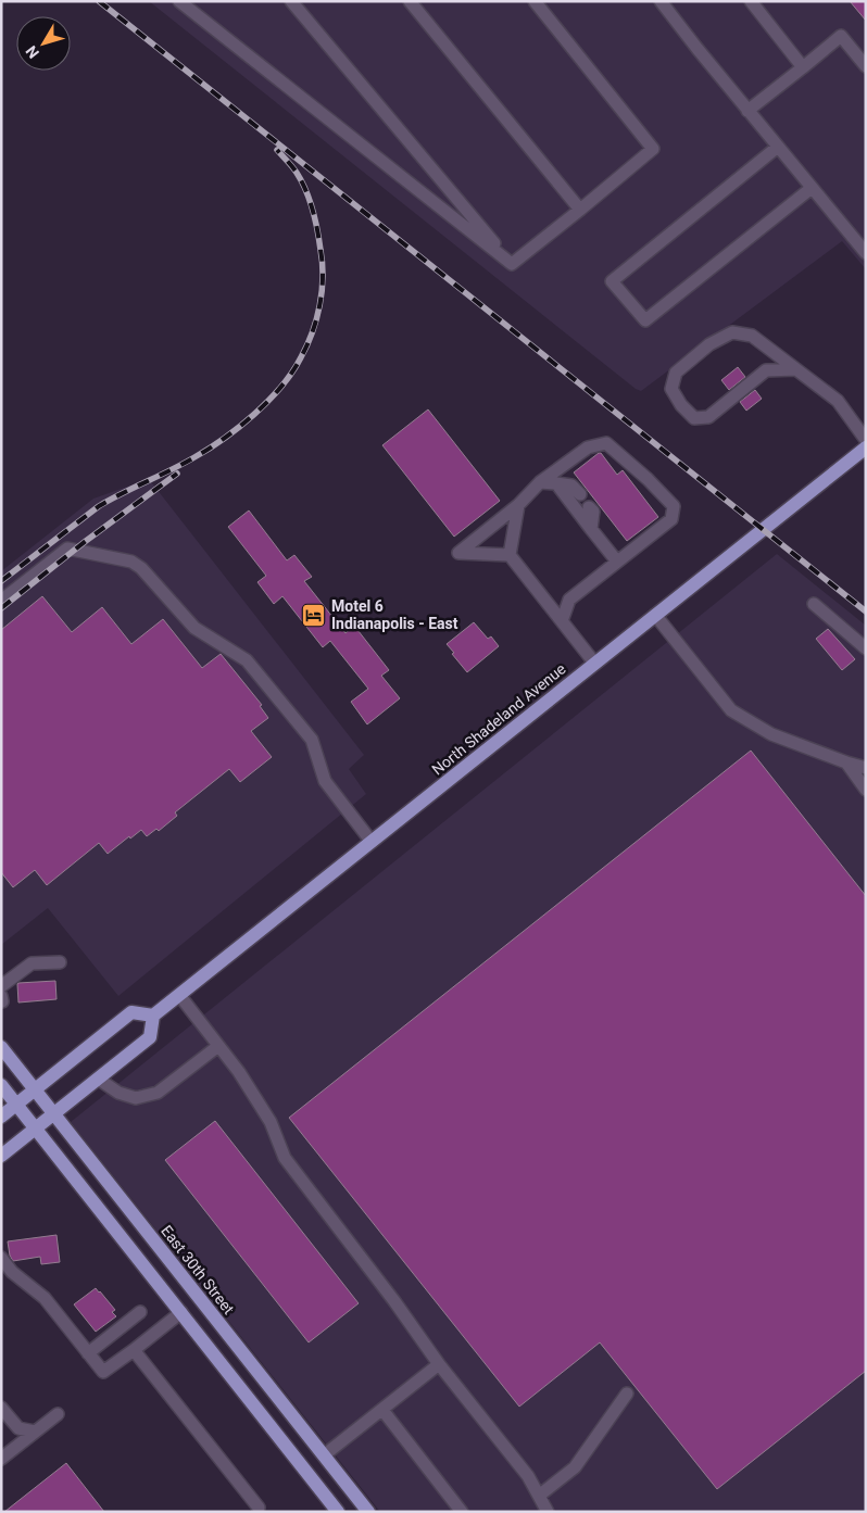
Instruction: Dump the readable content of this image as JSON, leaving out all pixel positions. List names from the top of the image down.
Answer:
{
  "streets": {
    "main road": ["North Shadeland Avenue", "East 30th Street"]
  },
  "places": {
    "hotel": ["Motel 6 Indianapolis - East"]
  },
  "north": "bottom left"
}
